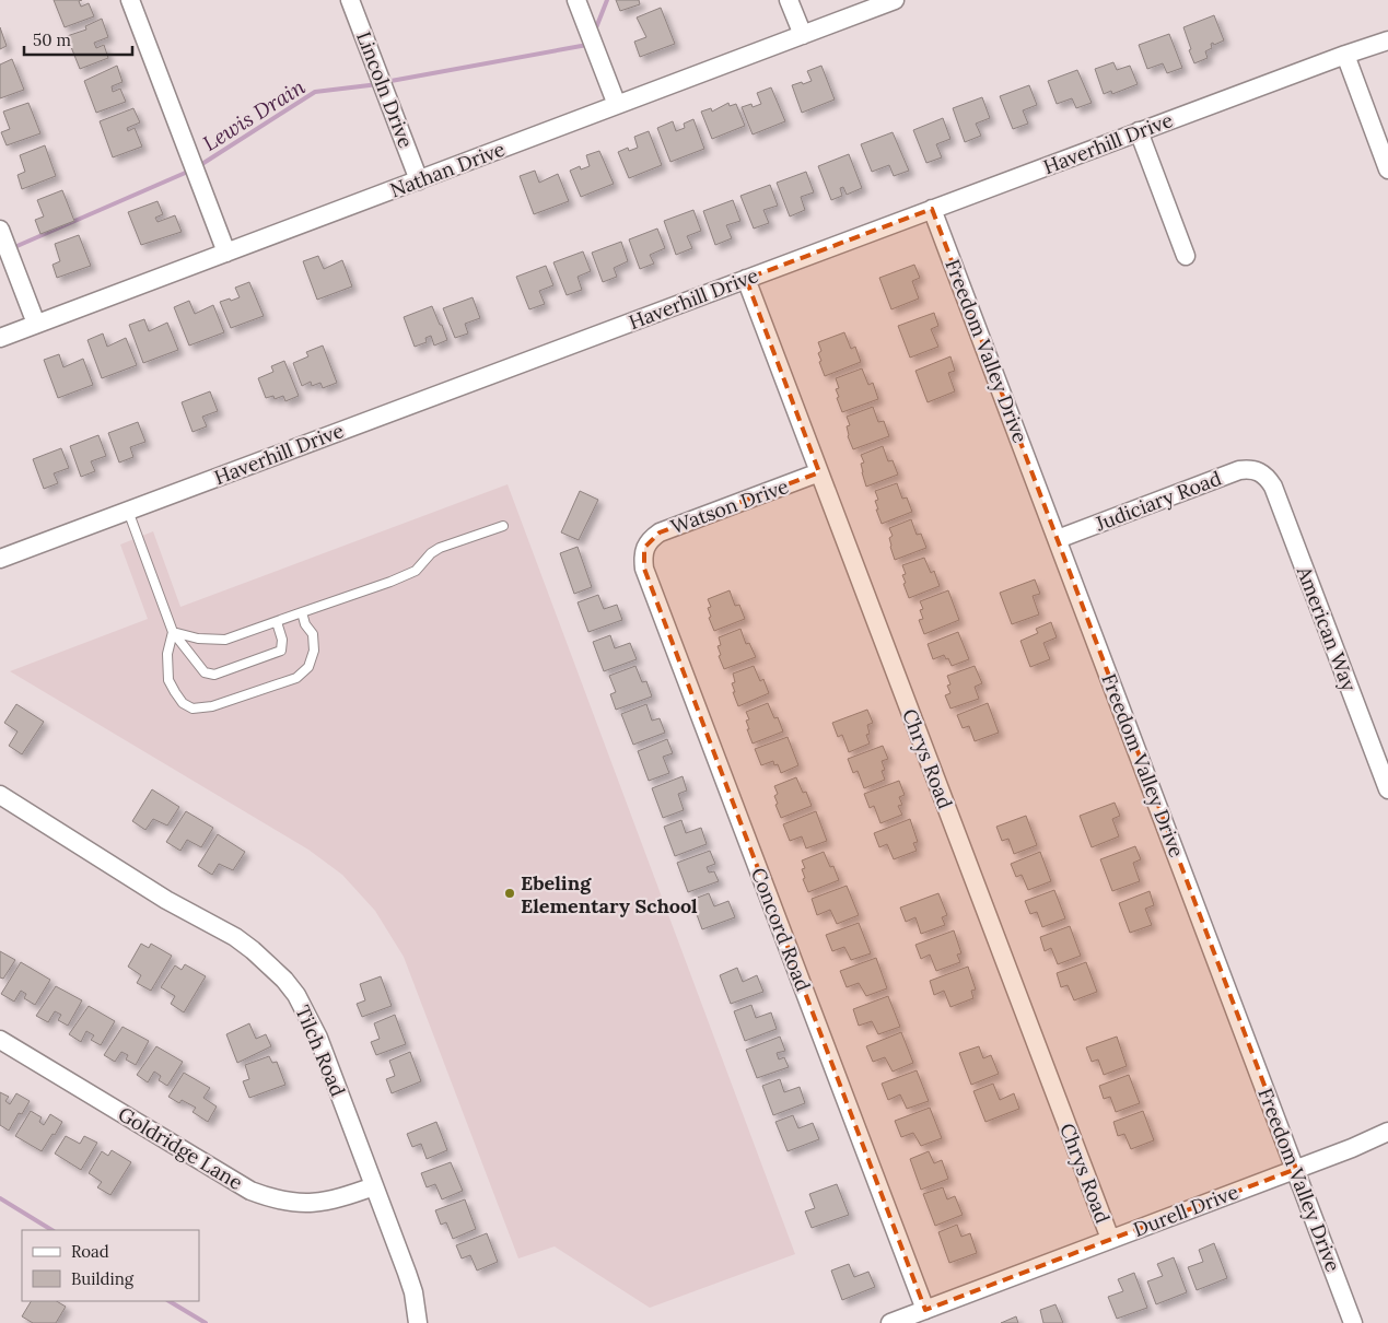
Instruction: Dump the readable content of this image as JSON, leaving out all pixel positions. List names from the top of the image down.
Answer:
{
  "streets": {
    "street": [
      "Lincoln Drive",
      "Haverhill Drive",
      "Nathan Drive",
      "Freedom Valley Drive",
      "Judiciary Road",
      "Watson Drive",
      "American Way",
      "Chrys Road",
      "Concord Road",
      "Tilch Road",
      "Goldridge Lane",
      "Durell Drive"
    ]
  },
  "crossings": [
    ["Lincoln Drive", "Nathan Drive"],
    ["Haverhill Drive", "Freedom Valley Drive"],
    ["Haverhill Drive", "Chrys Road"],
    ["Freedom Valley Drive", "Judiciary Road"],
    ["Freedom Valley Drive", "Durell Drive"],
    ["Judiciary Road", "American Way"],
    ["Watson Drive", "Chrys Road"],
    ["Watson Drive", "Concord Road"],
    ["Chrys Road", "Durell Drive"],
    ["Concord Road", "Durell Drive"],
    ["Tilch Road", "Goldridge Lane"]
  ],
  "water": ["Lewis Drain"],
  "places": ["Ebeling Elementary School"],
  "legend": ["Road", "Building"],
  "scale_bar": "50 m"
}
